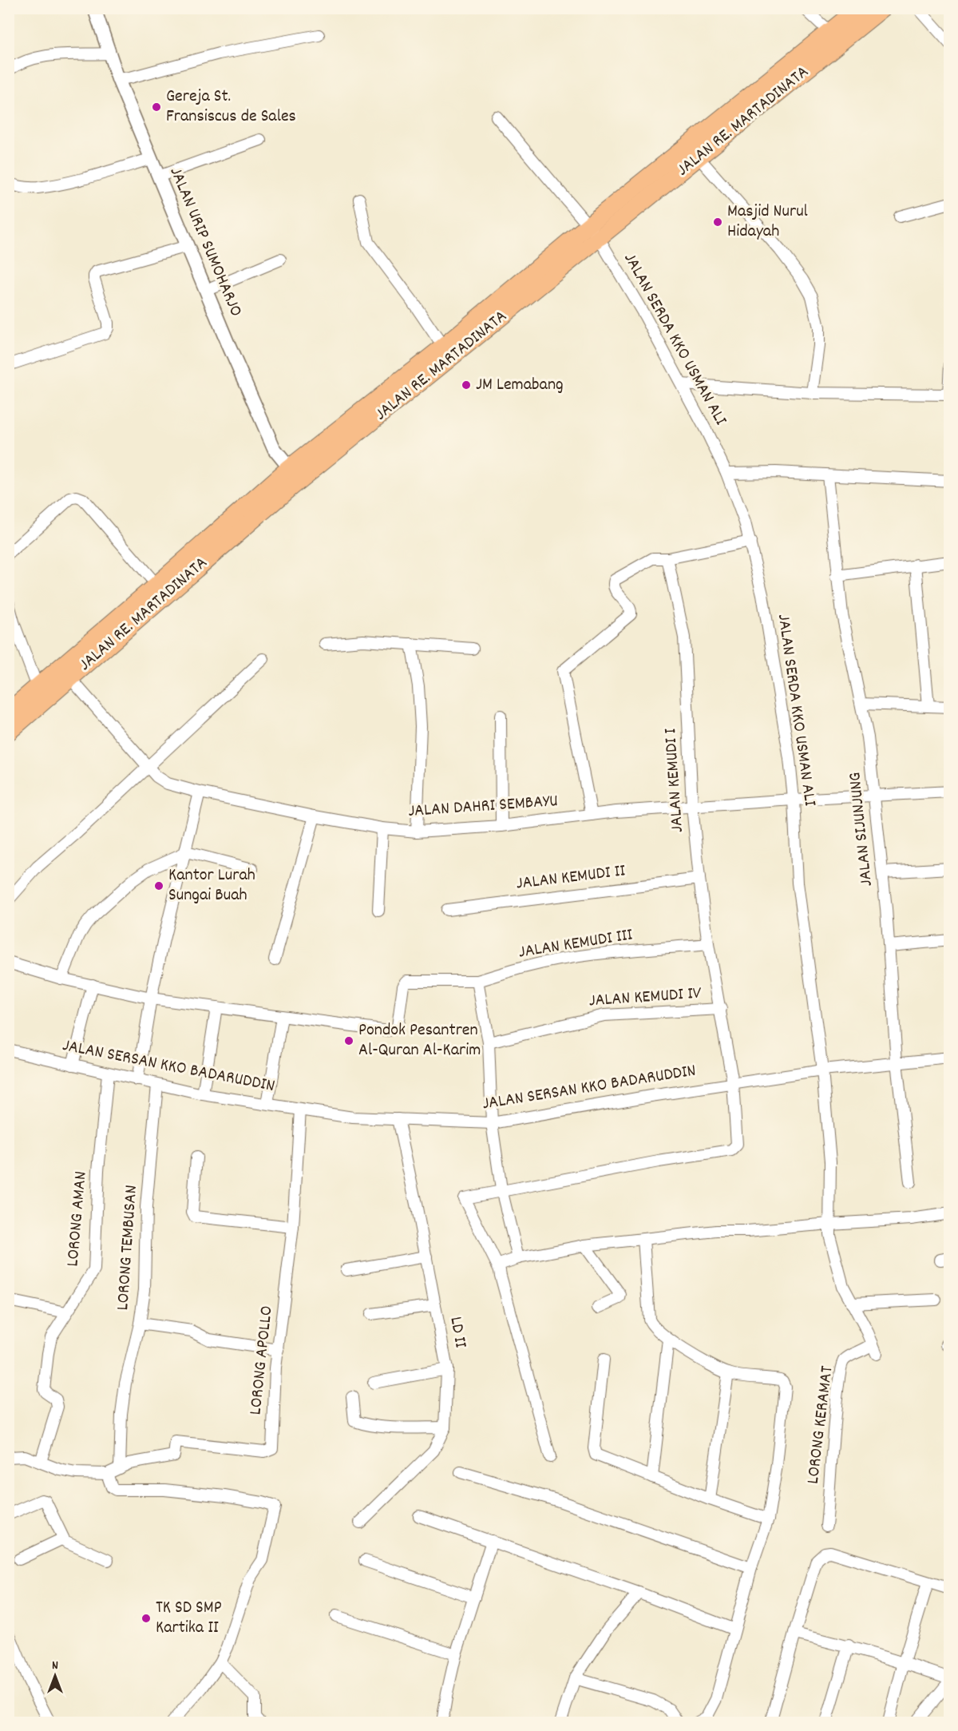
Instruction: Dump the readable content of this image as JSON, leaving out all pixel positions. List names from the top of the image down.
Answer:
{
  "streets": {
    "highway": ["JALAN RE. MARTADINATA"],
    "street": [
      "JALAN URIP SUMOHARJO",
      "JALAN SERDA KKO USMAN ALI",
      "JALAN KEMUDI I",
      "JALAN DAHRI SEMBAYU",
      "JALAN SIJUNJUNG",
      "JALAN KEMUDI II",
      "JALAN KEMUDI III",
      "JALAN KEMUDI IV",
      "JALAN SERSAN KKO BADARUDDIN",
      "LORONG AMAN",
      "LORONG TEMBUSAN",
      "LD II",
      "LORONG APOLLO",
      "LORONG KERAMAT"
    ]
  },
  "crossings": [
    ["JALAN RE. MARTADINATA", "JALAN URIP SUMOHARJO"],
    ["JALAN RE. MARTADINATA", "JALAN SERDA KKO USMAN ALI"],
    ["JALAN RE. MARTADINATA", "JALAN DAHRI SEMBAYU"],
    ["JALAN SERDA KKO USMAN ALI", "JALAN DAHRI SEMBAYU"],
    ["JALAN SERDA KKO USMAN ALI", "JALAN SERSAN KKO BADARUDDIN"],
    ["JALAN SERDA KKO USMAN ALI", "LORONG KERAMAT"],
    ["JALAN KEMUDI I", "JALAN DAHRI SEMBAYU"],
    ["JALAN KEMUDI I", "JALAN KEMUDI II"],
    ["JALAN KEMUDI I", "JALAN KEMUDI III"],
    ["JALAN KEMUDI I", "JALAN KEMUDI IV"],
    ["JALAN KEMUDI I", "JALAN SERSAN KKO BADARUDDIN"],
    ["JALAN DAHRI SEMBAYU", "JALAN SIJUNJUNG"],
    ["JALAN SIJUNJUNG", "JALAN SERSAN KKO BADARUDDIN"],
    ["JALAN SERSAN KKO BADARUDDIN", "LORONG AMAN"],
    ["JALAN SERSAN KKO BADARUDDIN", "LORONG TEMBUSAN"],
    ["JALAN SERSAN KKO BADARUDDIN", "LD II"],
    ["JALAN SERSAN KKO BADARUDDIN", "LORONG APOLLO"],
    ["LORONG TEMBUSAN", "LORONG APOLLO"]
  ],
  "places": [
    "Gereja St. Fransiscus de Sales",
    "Masjid Nurul Hidayah",
    "JM Lemabang",
    "Kantor Lurah Sungai Buah",
    "Pondok Pesantren Al-Quran Al-Karim",
    "TK SD SMP Kartika II"
  ],
  "north": "top"
}
